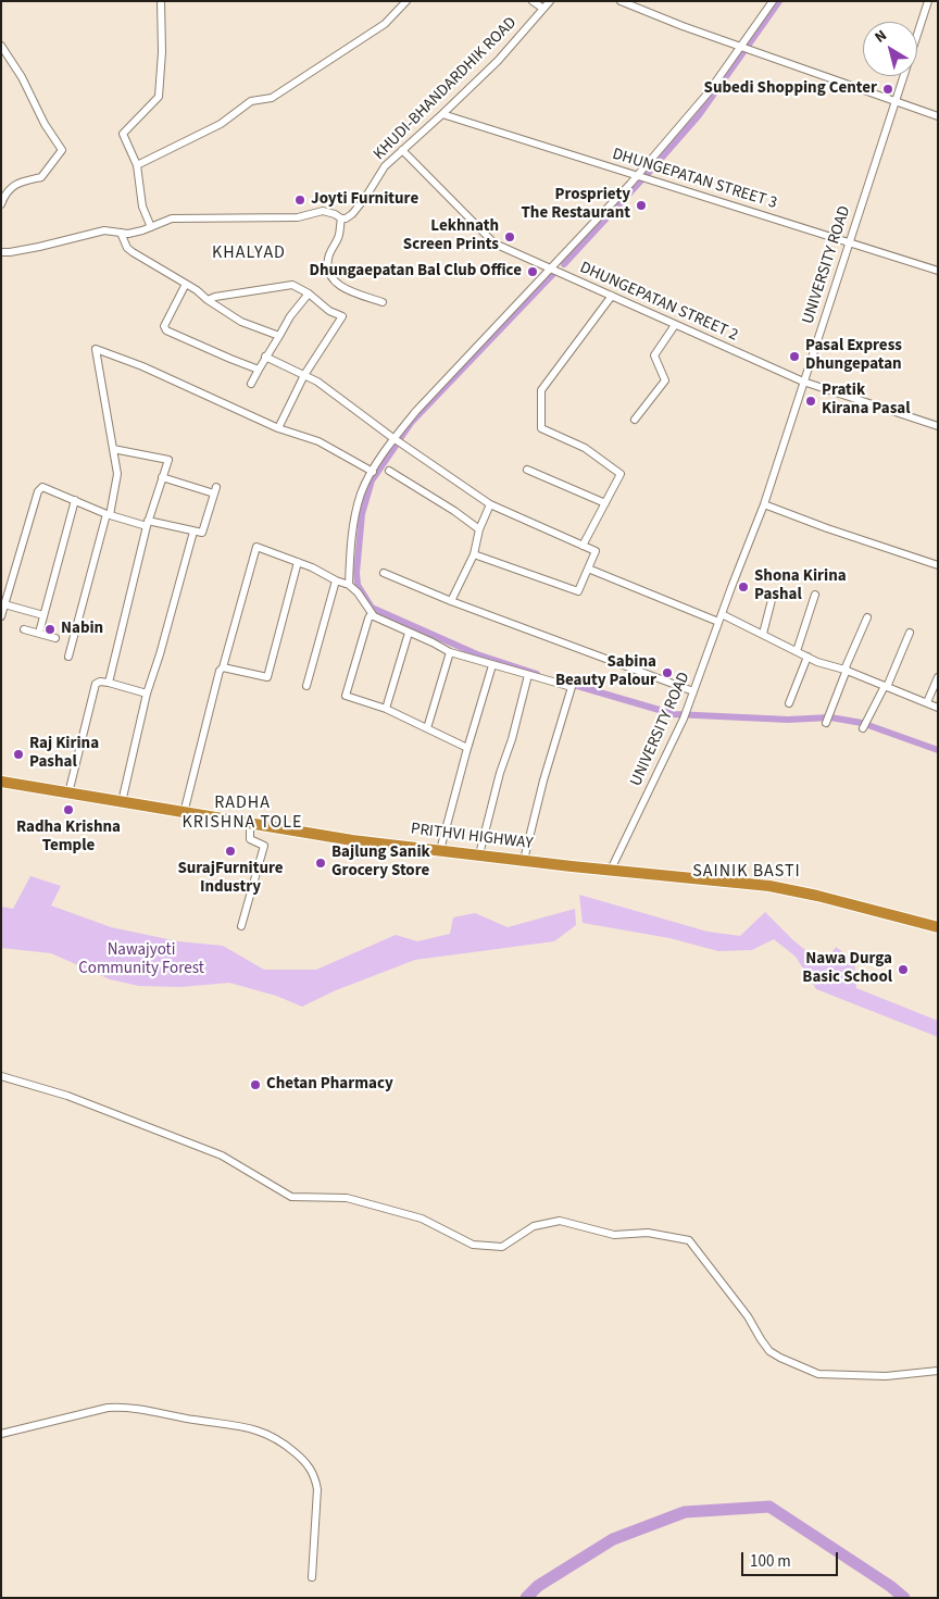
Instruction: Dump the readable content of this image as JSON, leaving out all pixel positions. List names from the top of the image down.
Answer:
{
  "streets": {
    "highway": ["PRITHVI HIGHWAY"],
    "street": [
      "KHUDI-BHANDARDHIK ROAD",
      "DHUNGEPATAN STREET 3",
      "UNIVERSITY ROAD",
      "DHUNGEPATAN STREET 2"
    ]
  },
  "crossings": [
    ["KHUDI-BHANDARDHIK ROAD", "DHUNGEPATAN STREET 3"],
    ["KHUDI-BHANDARDHIK ROAD", "DHUNGEPATAN STREET 2"],
    ["DHUNGEPATAN STREET 3", "UNIVERSITY ROAD"],
    ["UNIVERSITY ROAD", "DHUNGEPATAN STREET 2"],
    ["UNIVERSITY ROAD", "PRITHVI HIGHWAY"]
  ],
  "districts": ["KHALYAD", "RADHA KRISHNA TOLE", "SAINIK BASTI"],
  "parks": ["Nawajyoti Community Forest"],
  "places": [
    "Subedi Shopping Center",
    "Joyti Furniture",
    "Prospriety The Restaurant",
    "Lekhnath Screen Prints",
    "Dhungaepatan Bal Club Office",
    "Pasal Express Dhungepatan",
    "Pratik Kirana Pasal",
    "Shona Kirina Pashal",
    "Nabin",
    "Sabina Beauty Palour",
    "Raj Kirina Pashal",
    "Radha Krishna Temple",
    "SurajFurniture Industry",
    "Bajlung Sanik Grocery Store",
    "Nawa Durga Basic School",
    "Chetan Pharmacy"
  ],
  "scale_bar": "100 m",
  "north": "top left"
}
